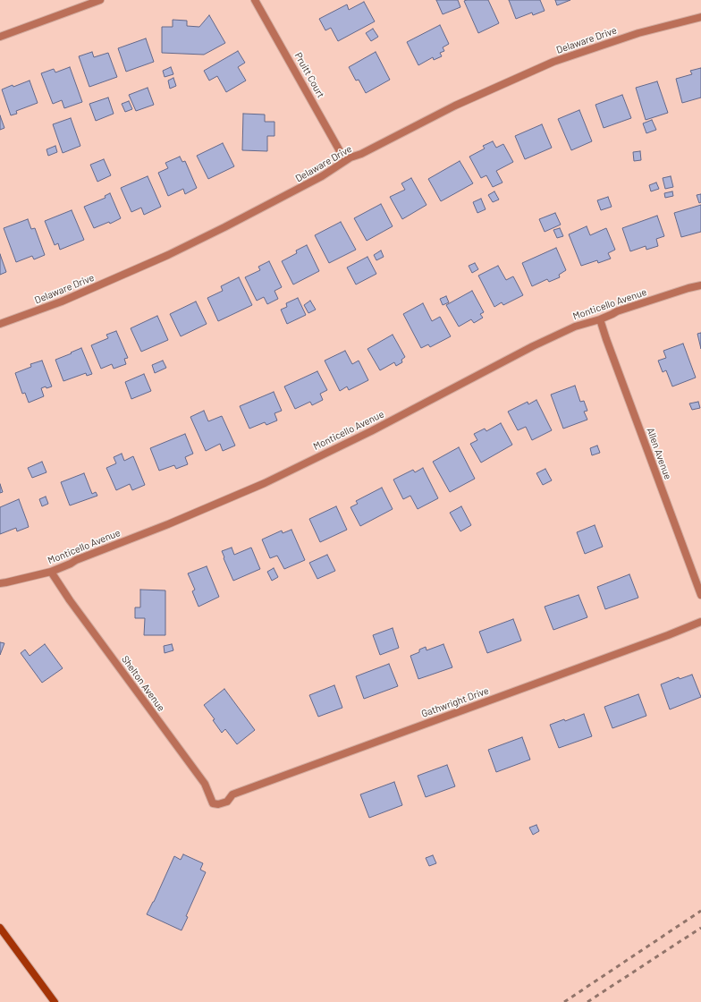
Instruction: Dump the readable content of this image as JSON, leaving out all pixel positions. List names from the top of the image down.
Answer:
{
  "streets": {
    "street": [
      "Delaware Drive",
      "Pruitt Court",
      "Monticello Avenue",
      "Allen Avenue",
      "Shelton Avenue",
      "Gathwright Drive"
    ]
  },
  "crossings": [
    ["Delaware Drive", "Pruitt Court"],
    ["Monticello Avenue", "Allen Avenue"],
    ["Monticello Avenue", "Shelton Avenue"],
    ["Shelton Avenue", "Gathwright Drive"]
  ]
}
